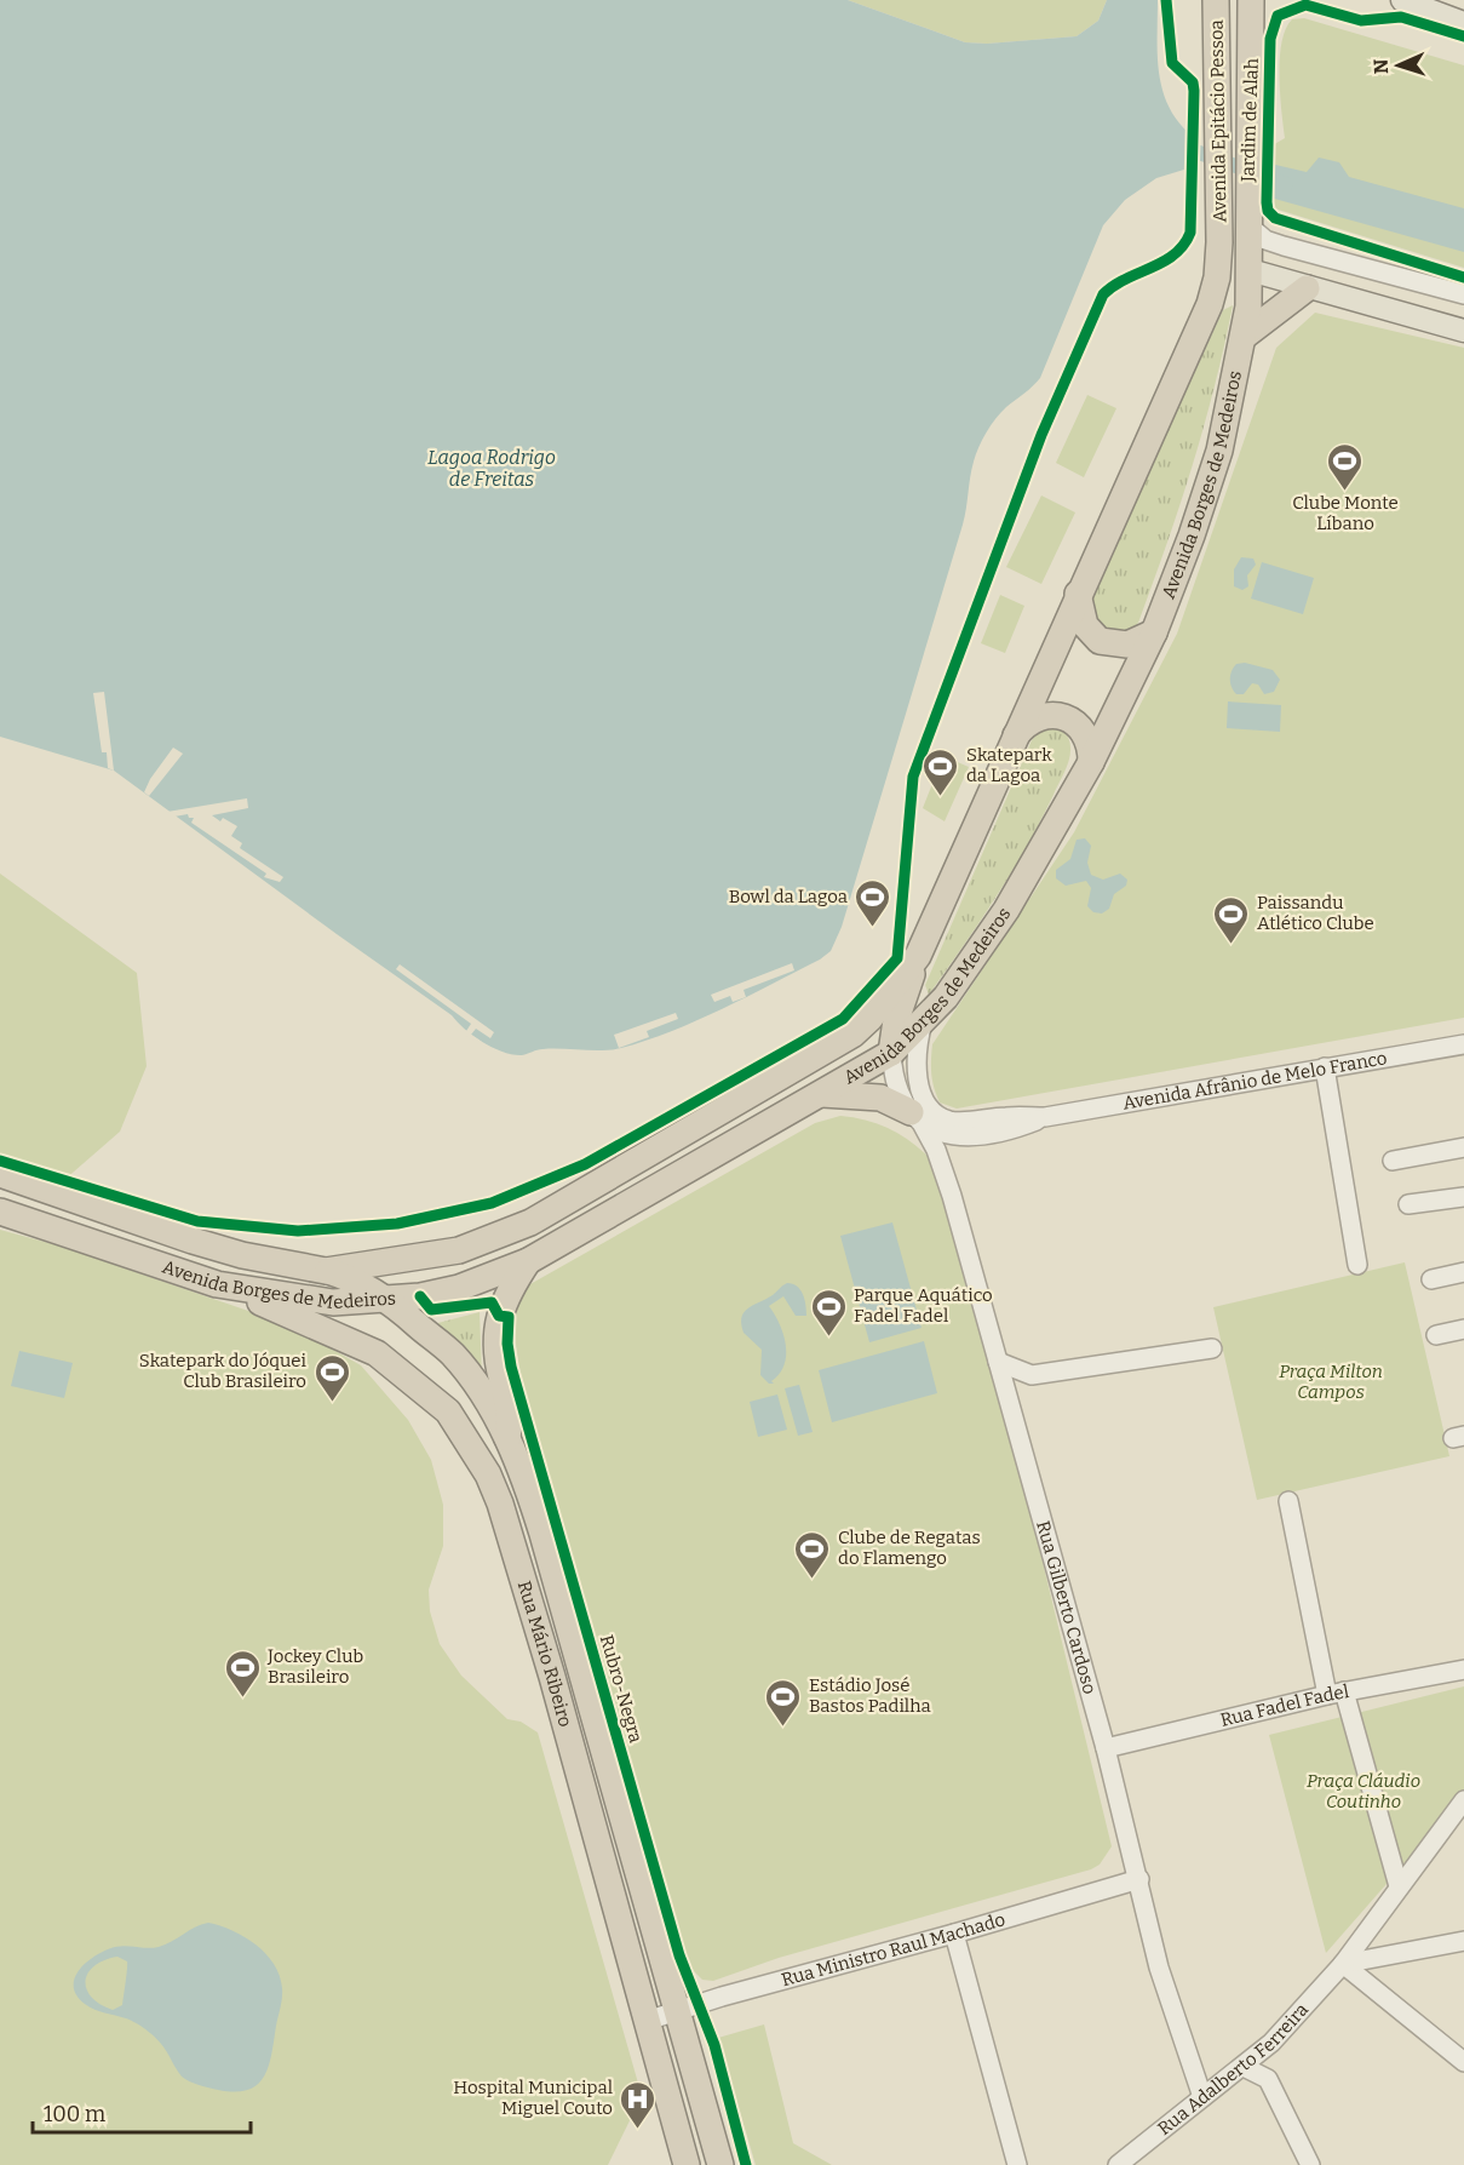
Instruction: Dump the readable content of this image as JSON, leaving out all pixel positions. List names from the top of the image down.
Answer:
{
  "streets": {
    "highway": ["Avenida Epitácio Pessoa", "Avenida Borges de Medeiros", "Rua Mário Ribeiro"],
    "street": [
      "Avenida Afrânio de Melo Franco",
      "Rua Gilberto Cardoso",
      "Rua Fadel Fadel",
      "Rua Ministro Raul Machado",
      "Rua Adalberto Ferreira"
    ],
    "cycle path": ["Jardim de Alah", "Rubro-Negra"]
  },
  "crossings": [
    ["Avenida Epitácio Pessoa", "Avenida Borges de Medeiros"],
    ["Avenida Borges de Medeiros", "Avenida Afrânio de Melo Franco"],
    ["Avenida Borges de Medeiros", "Rua Mário Ribeiro"],
    ["Avenida Afrânio de Melo Franco", "Rua Gilberto Cardoso"],
    ["Rua Gilberto Cardoso", "Rua Fadel Fadel"],
    ["Rua Gilberto Cardoso", "Rua Ministro Raul Machado"],
    ["Rua Gilberto Cardoso", "Rua Adalberto Ferreira"],
    ["Rua Mário Ribeiro", "Rua Ministro Raul Machado"]
  ],
  "water": ["Lagoa Rodrigo de Freitas"],
  "parks": ["Praça Milton Campos", "Praça Cláudio Coutinho"],
  "places": {
    "sports": [
      "Clube Monte Líbano",
      "Skatepark da Lagoa",
      "Bowl da Lagoa",
      "Paissandu Atlético Clube",
      "Parque Aquático Fadel Fadel",
      "Skatepark do Jóquei Club Brasileiro",
      "Clube de Regatas do Flamengo",
      "Jockey Club Brasileiro",
      "Estádio José Bastos Padilha"
    ],
    "hospital": ["Hospital Municipal Miguel Couto"]
  },
  "scale_bar": "100 m",
  "north": "left"
}
